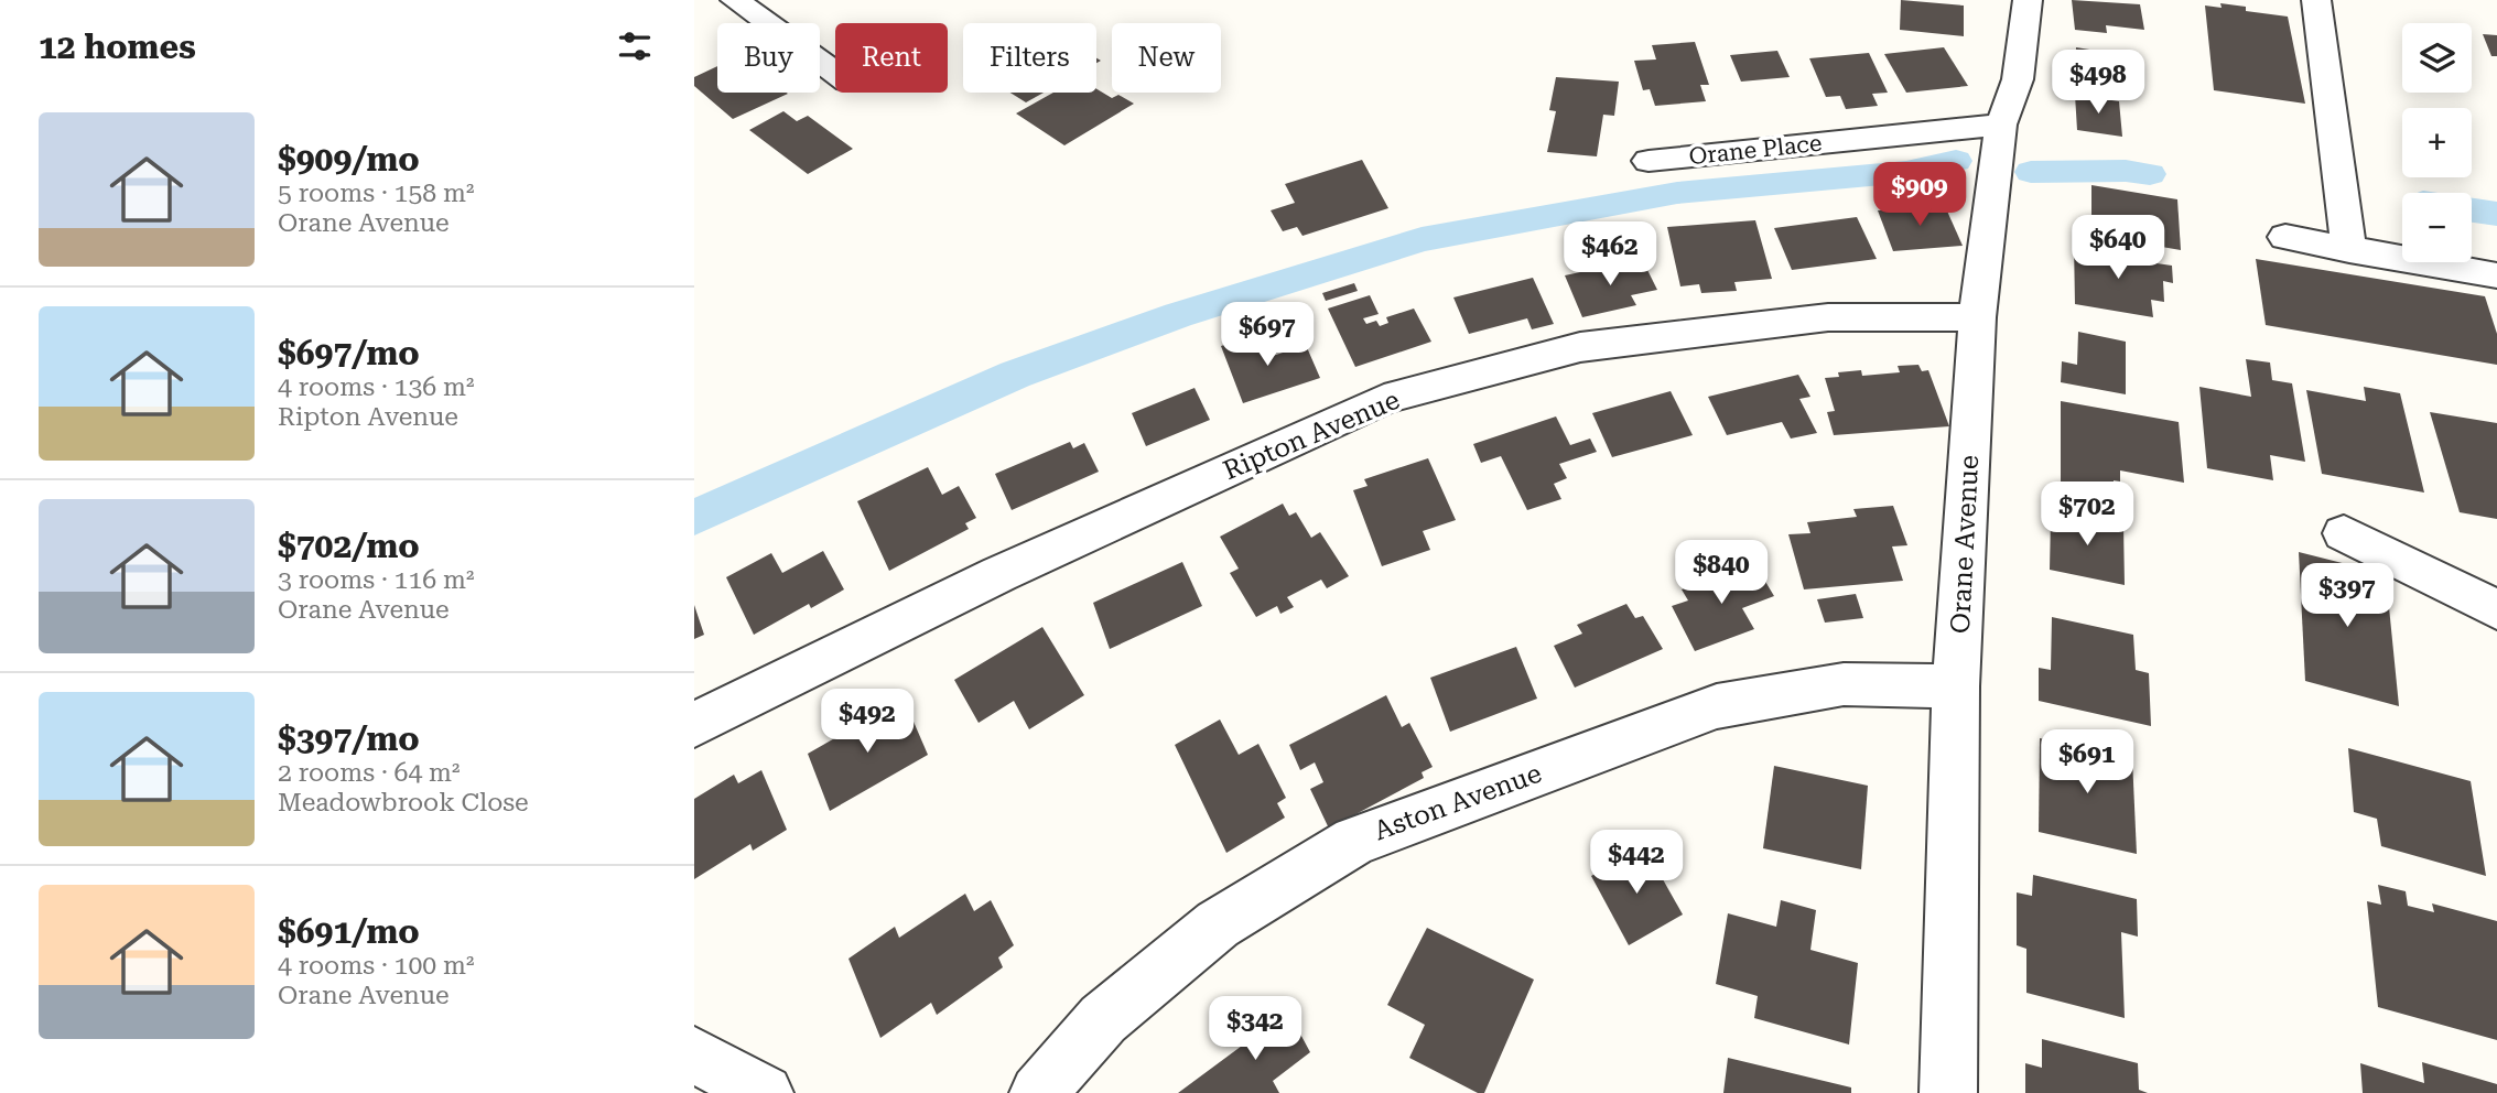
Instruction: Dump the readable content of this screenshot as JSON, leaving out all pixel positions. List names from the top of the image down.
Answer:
{
  "streets": {
    "street": [
      "Orane Place",
      "Ripton Avenue",
      "Orane Avenue",
      "Aston Avenue"
    ]
  },
  "crossings": [
    ["Orane Place", "Orane Avenue"],
    ["Ripton Avenue", "Orane Avenue"],
    ["Orane Avenue", "Aston Avenue"]
  ],
  "page": {
    "heading": "12 homes",
    "map_buttons": ["+", "−"],
    "chip": [
      "Buy",
      "Rent",
      "Filters",
      "New"
    ],
    "price": [
      "$498",
      "$909",
      "$640",
      "$462",
      "$697",
      "$702",
      "$840",
      "$397",
      "$492",
      "$691",
      "$442",
      "$342"
    ],
    "list": [
      {
        "name": "$909/mo",
        "note": "5 rooms · 158 m² · Orane Avenue"
      },
      {
        "name": "$697/mo",
        "note": "4 rooms · 136 m² · Ripton Avenue"
      },
      {
        "name": "$702/mo",
        "note": "3 rooms · 116 m² · Orane Avenue"
      },
      {
        "name": "$397/mo",
        "note": "2 rooms · 64 m² · Meadowbrook Close"
      },
      {
        "name": "$691/mo",
        "note": "4 rooms · 100 m² · Orane Avenue"
      }
    ]
  }
}
